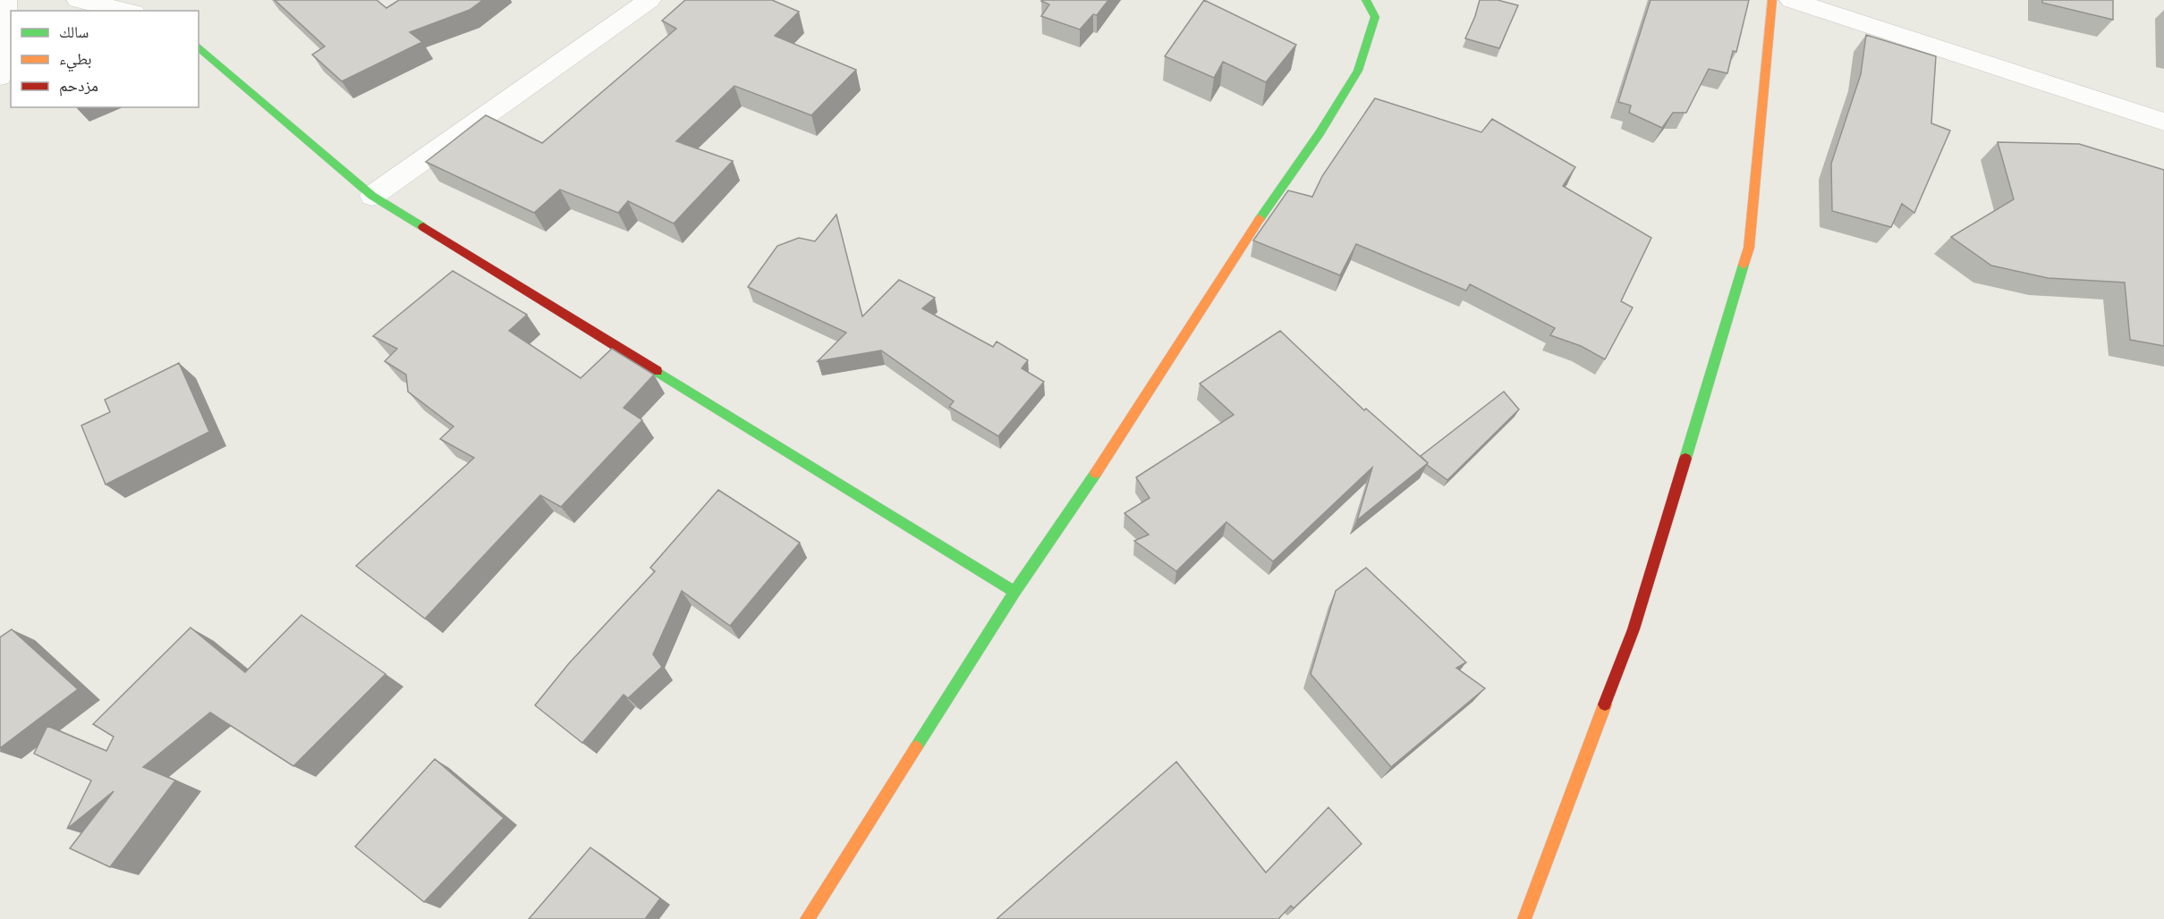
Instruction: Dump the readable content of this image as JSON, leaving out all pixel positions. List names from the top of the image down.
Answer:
{
  "legend": ["سالك", "بطيء", "مزدحم"]
}
